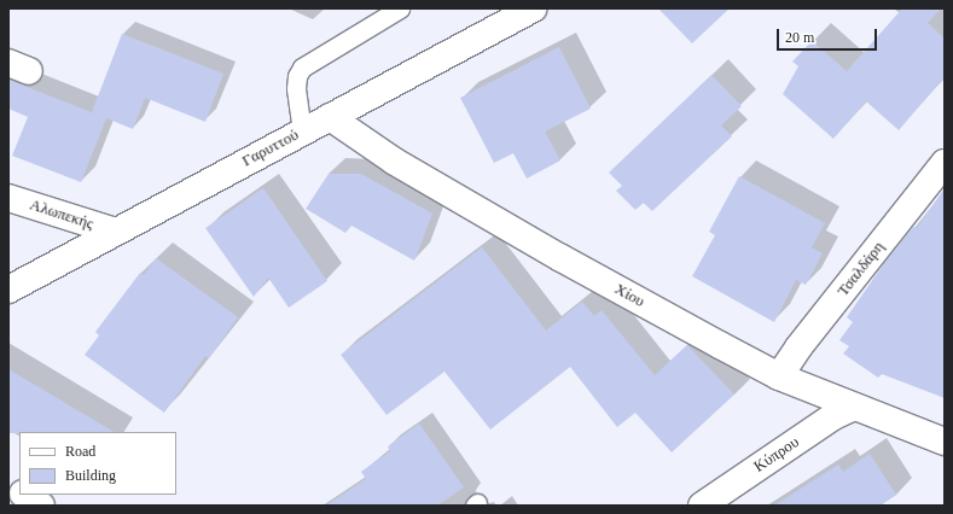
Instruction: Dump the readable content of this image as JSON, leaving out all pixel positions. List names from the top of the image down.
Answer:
{
  "streets": {
    "street": [
      "Γαρυττού",
      "Αλωπεκής",
      "Τσαλδάρη",
      "Χίου",
      "Κύπρου"
    ]
  },
  "crossings": [
    ["Γαρυττού", "Αλωπεκής"],
    ["Γαρυττού", "Χίου"],
    ["Τσαλδάρη", "Χίου"],
    ["Χίου", "Κύπρου"]
  ],
  "legend": ["Road", "Building"],
  "scale_bar": "20 m"
}
